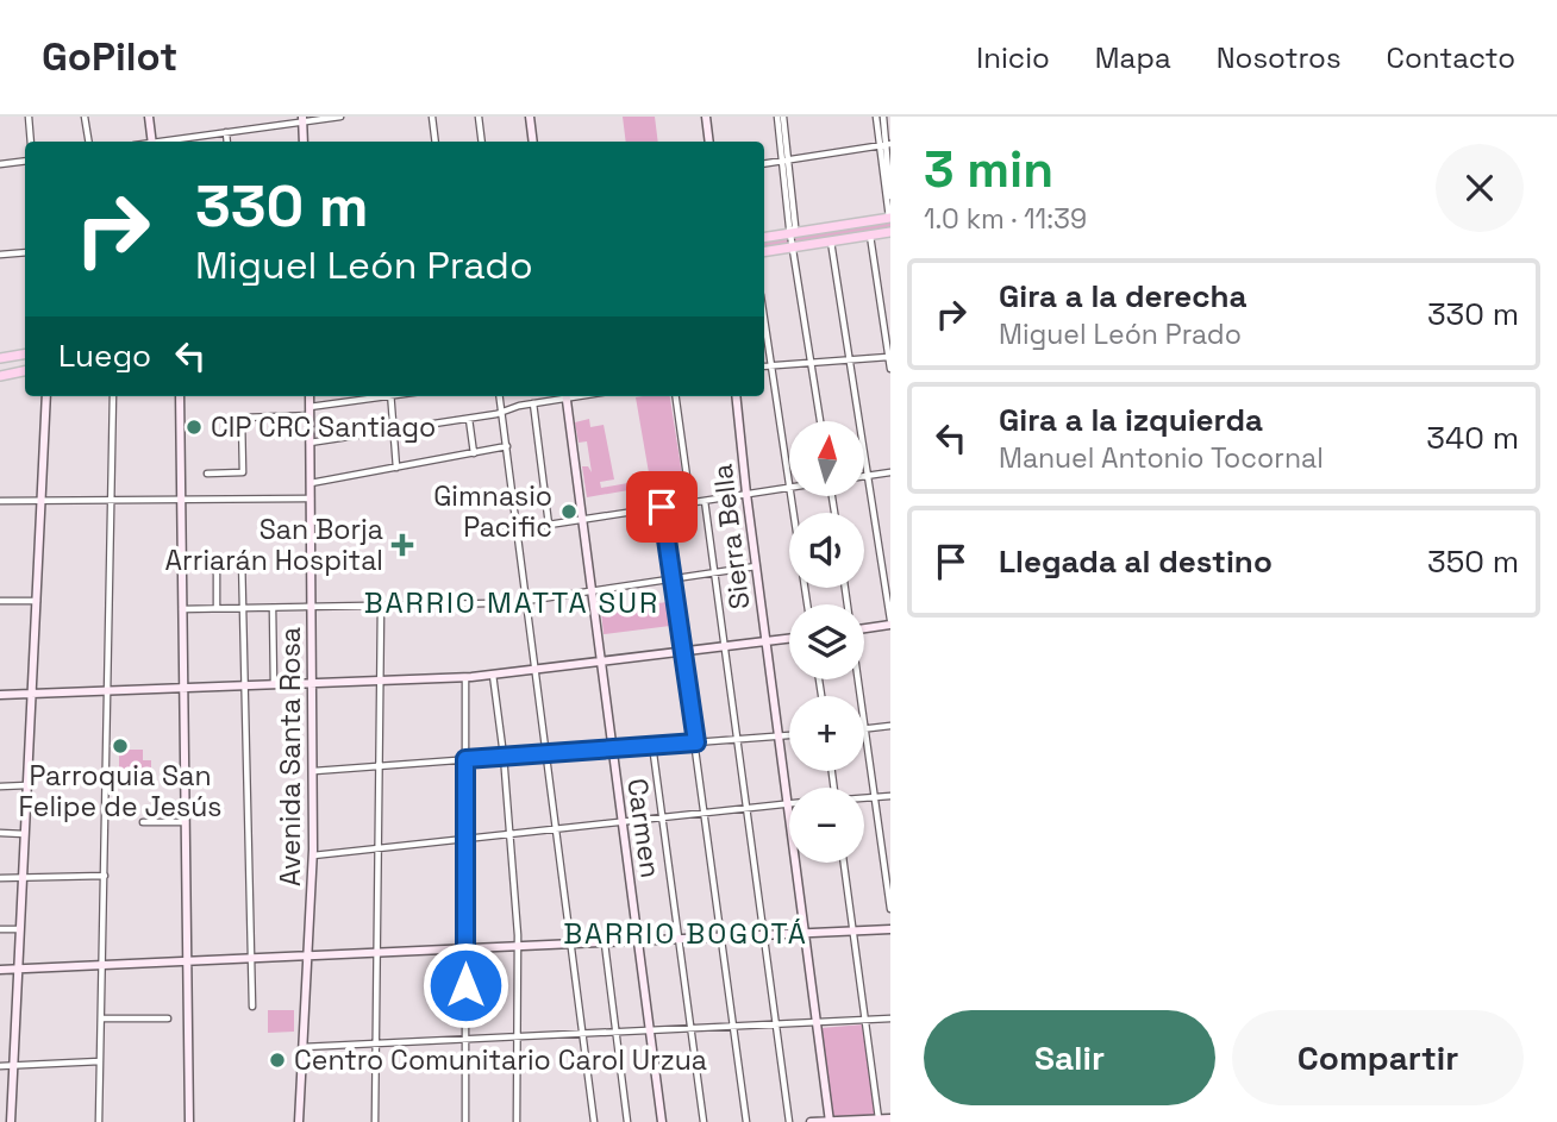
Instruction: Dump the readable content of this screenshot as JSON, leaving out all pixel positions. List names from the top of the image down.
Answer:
{
  "streets": {
    "main road": ["Sierra Bella", "Avenida Santa Rosa", "Carmen"]
  },
  "districts": ["BARRIO MATTA SUR", "BARRIO BOGOTÁ"],
  "places": {
    "other": [
      "CIP CRC Santiago",
      "Gimnasio Pacific",
      "Parroquia San Felipe de Jesús",
      "Centro Comunitario Carol Urzua"
    ],
    "health": ["San Borja Arriarán Hospital"]
  },
  "north": "top",
  "page": {
    "header": "GoPilot",
    "nav": [
      "Inicio",
      "Mapa",
      "Nosotros",
      "Contacto"
    ],
    "heading": ["3 min", "1.0 km · 11:39"],
    "turn": ["330 m", "Miguel León Prado"],
    "list": [
      {
        "name": "Gira a la derecha",
        "note": "Miguel León Prado",
        "value": "330 m"
      },
      {
        "name": "Gira a la izquierda",
        "note": "Manuel Antonio Tocornal",
        "value": "340 m"
      },
      {
        "name": "Llegada al destino",
        "value": "350 m"
      }
    ],
    "then": "Luego",
    "map_buttons": ["+", "−"],
    "buttons": ["Salir", "Compartir"]
  }
}
